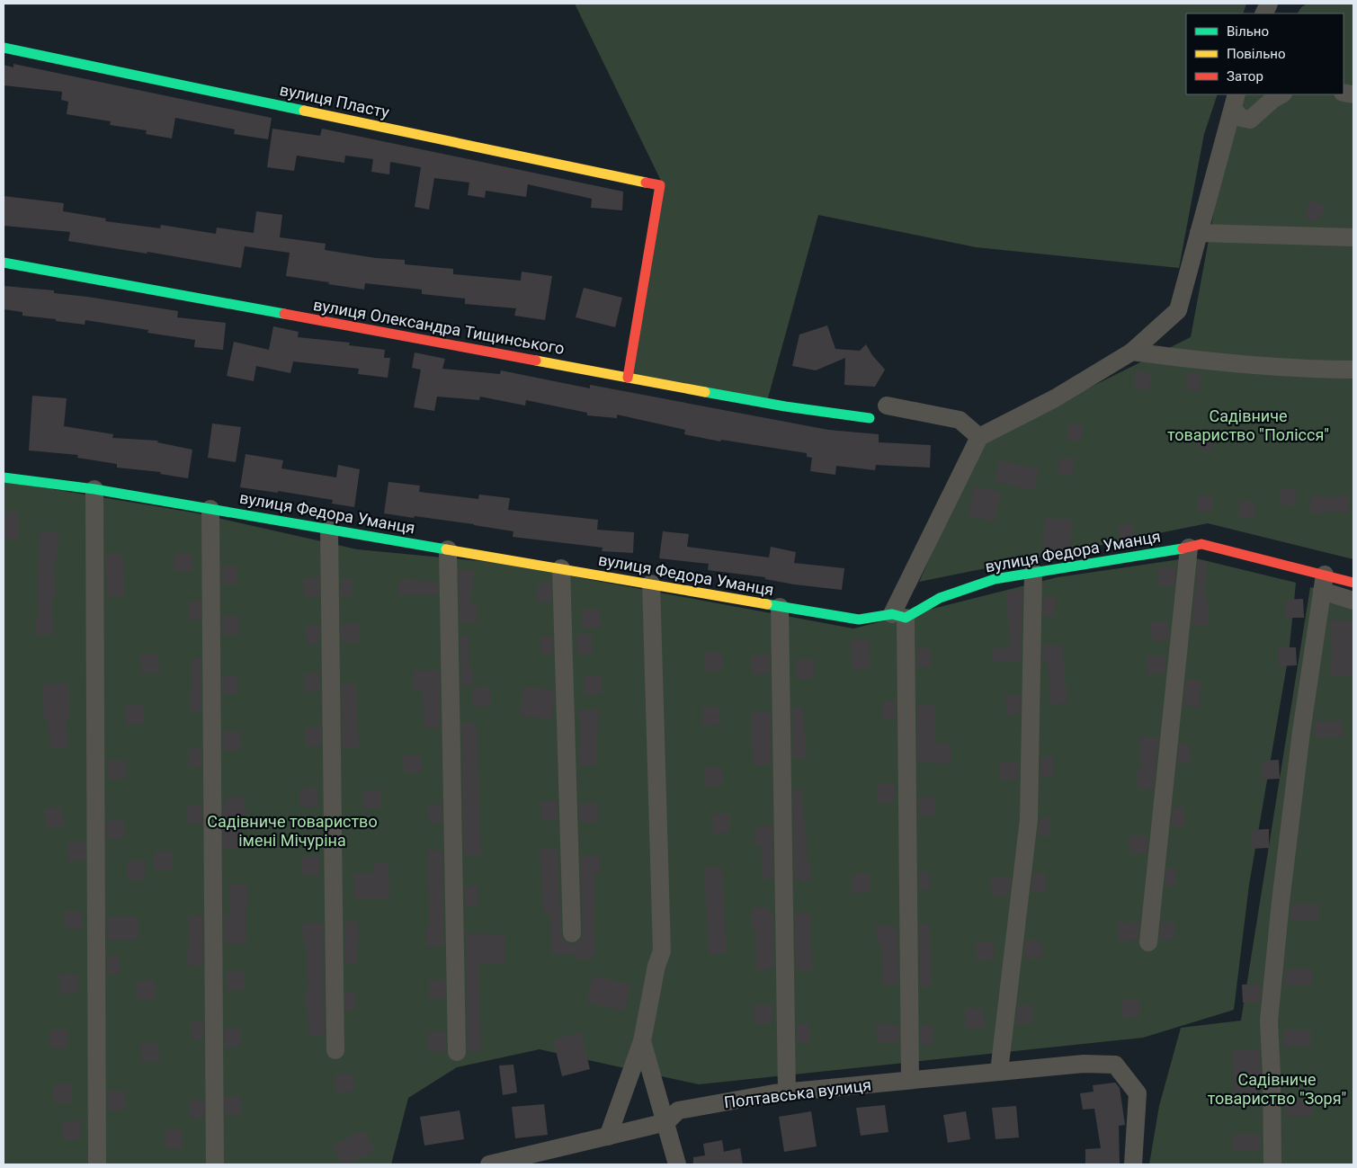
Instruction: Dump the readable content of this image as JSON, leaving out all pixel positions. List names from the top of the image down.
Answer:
{
  "streets": {
    "street": [
      "вулиця Пласту",
      "вулиця Олександра Тищинського",
      "вулиця Федора Уманця",
      "Полтавська вулиця"
    ]
  },
  "crossings": [
    ["вулиця Пласту", "вулиця Олександра Тищинського"]
  ],
  "parks": ["Садівниче товариство \"Полісся\"", "Садівниче товариство імені Мічуріна", "Садівниче товариство \"Зоря\""],
  "legend": ["Вільно", "Повільно", "Затор"]
}
